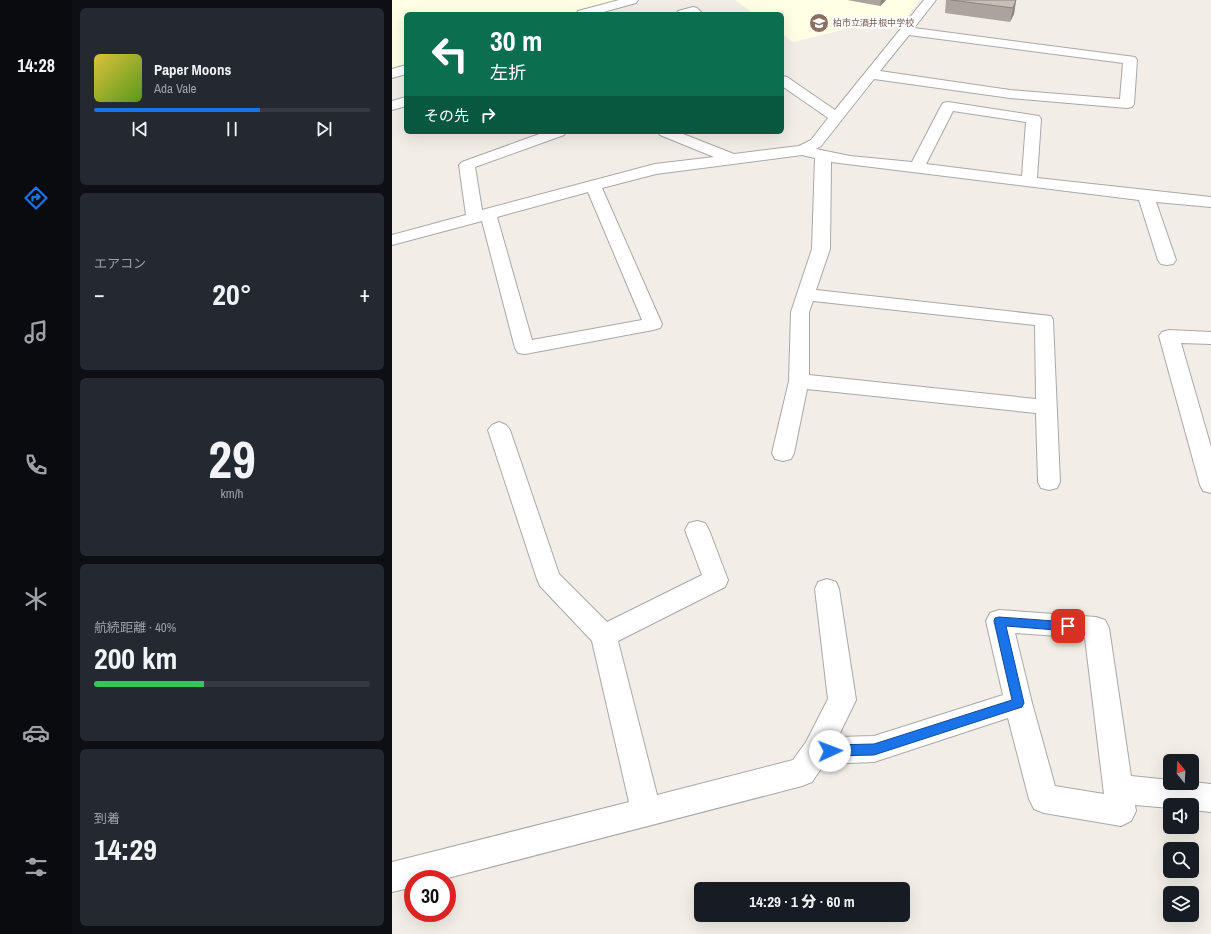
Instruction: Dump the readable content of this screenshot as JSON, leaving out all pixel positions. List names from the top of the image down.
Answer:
{
  "places": {
    "school or university": ["柏市立酒井根中学校"]
  },
  "north": "top",
  "page": {
    "tabs": "14:28",
    "turn": ["30 m", "左折"],
    "song": ["Paper Moons", "Ada Vale"],
    "then": "その先",
    "tile": [
      "エアコン",
      ["29", "km/h"],
      ["航続距離 · 40%", "200 km"],
      ["到着", "14:29"]
    ],
    "heat": ["−", "20°", "+"],
    "limit": "30",
    "trip": "14:29 · 1 分 · 60 m"
  }
}
